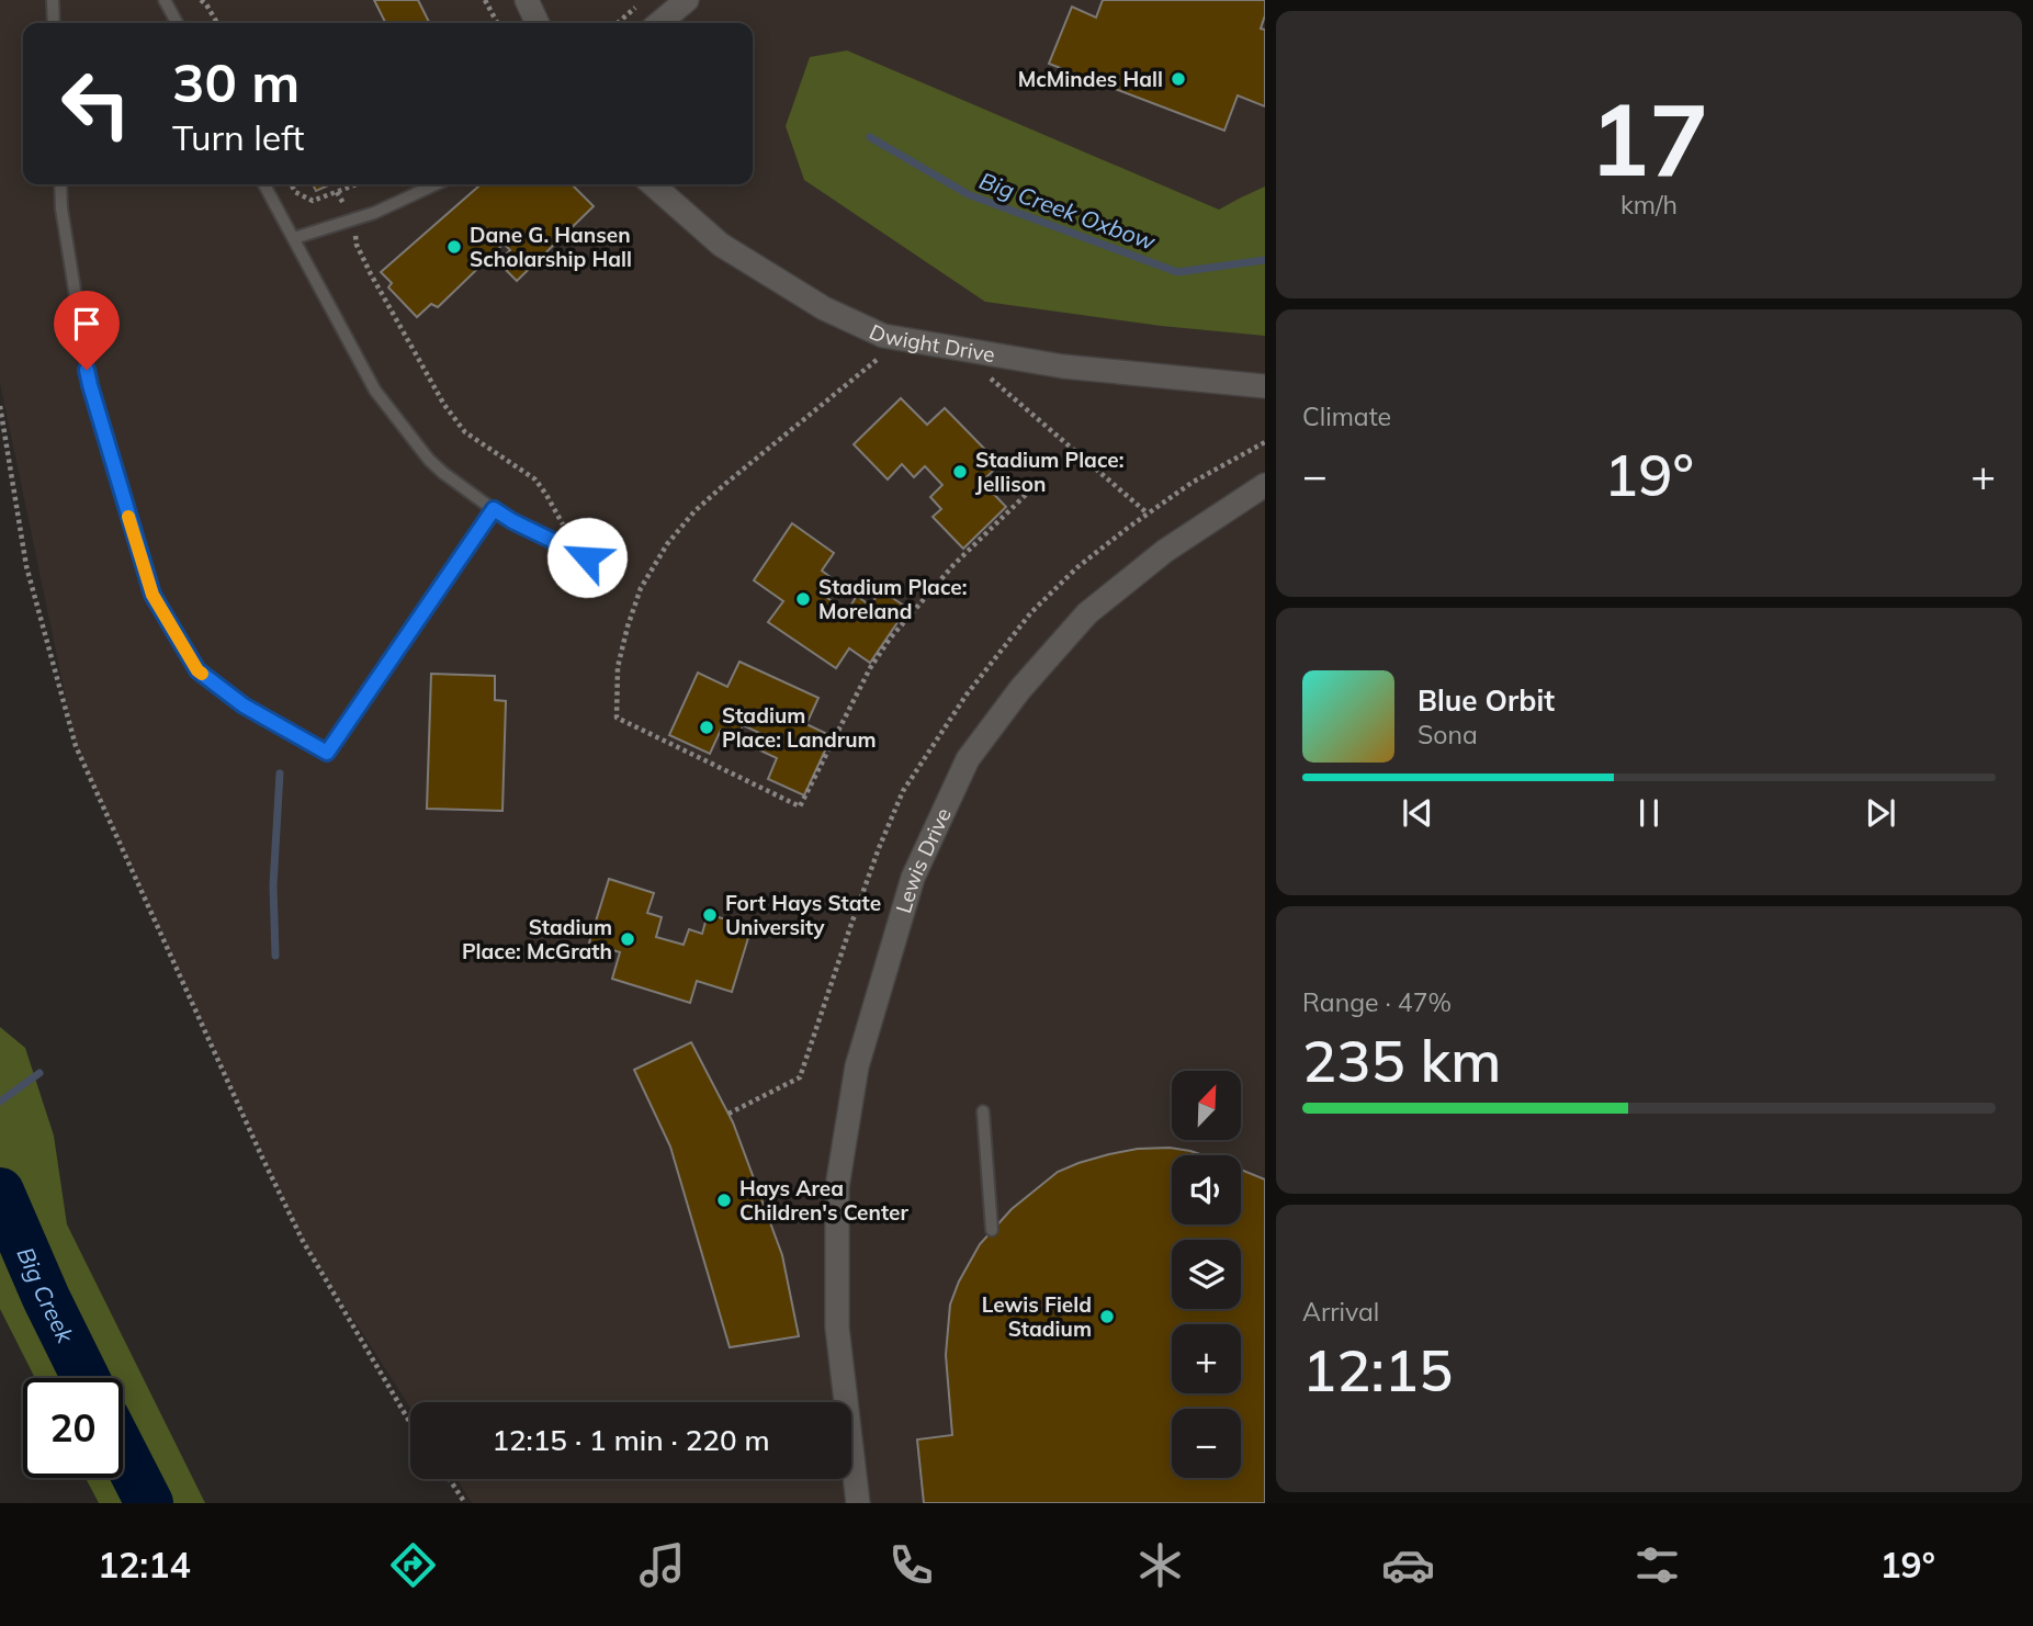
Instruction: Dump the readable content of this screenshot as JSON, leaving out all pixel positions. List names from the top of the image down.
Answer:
{
  "streets": {
    "street": ["Dwight Drive", "Lewis Drive"]
  },
  "water": ["Big Creek Oxbow", "Big Creek"],
  "places": [
    "McMindes Hall",
    "Dane G. Hansen Scholarship Hall",
    "Stadium Place: Jellison",
    "Stadium Place: Moreland",
    "Stadium Place: Landrum",
    "Fort Hays State University",
    "Stadium Place: McGrath",
    "Hays Area Children's Center",
    "Lewis Field Stadium"
  ],
  "north": "top right",
  "page": {
    "tile": [
      ["17", "km/h"],
      "Climate",
      ["Range · 47%", "235 km"],
      ["Arrival", "12:15"]
    ],
    "turn": ["30 m", "Turn left"],
    "heat": ["−", "19°", "+"],
    "song": ["Blue Orbit", "Sona"],
    "map_buttons": ["+", "−"],
    "limit": "20",
    "trip": "12:15 · 1 min · 220 m",
    "tabs": ["12:14", "19°"]
  }
}
